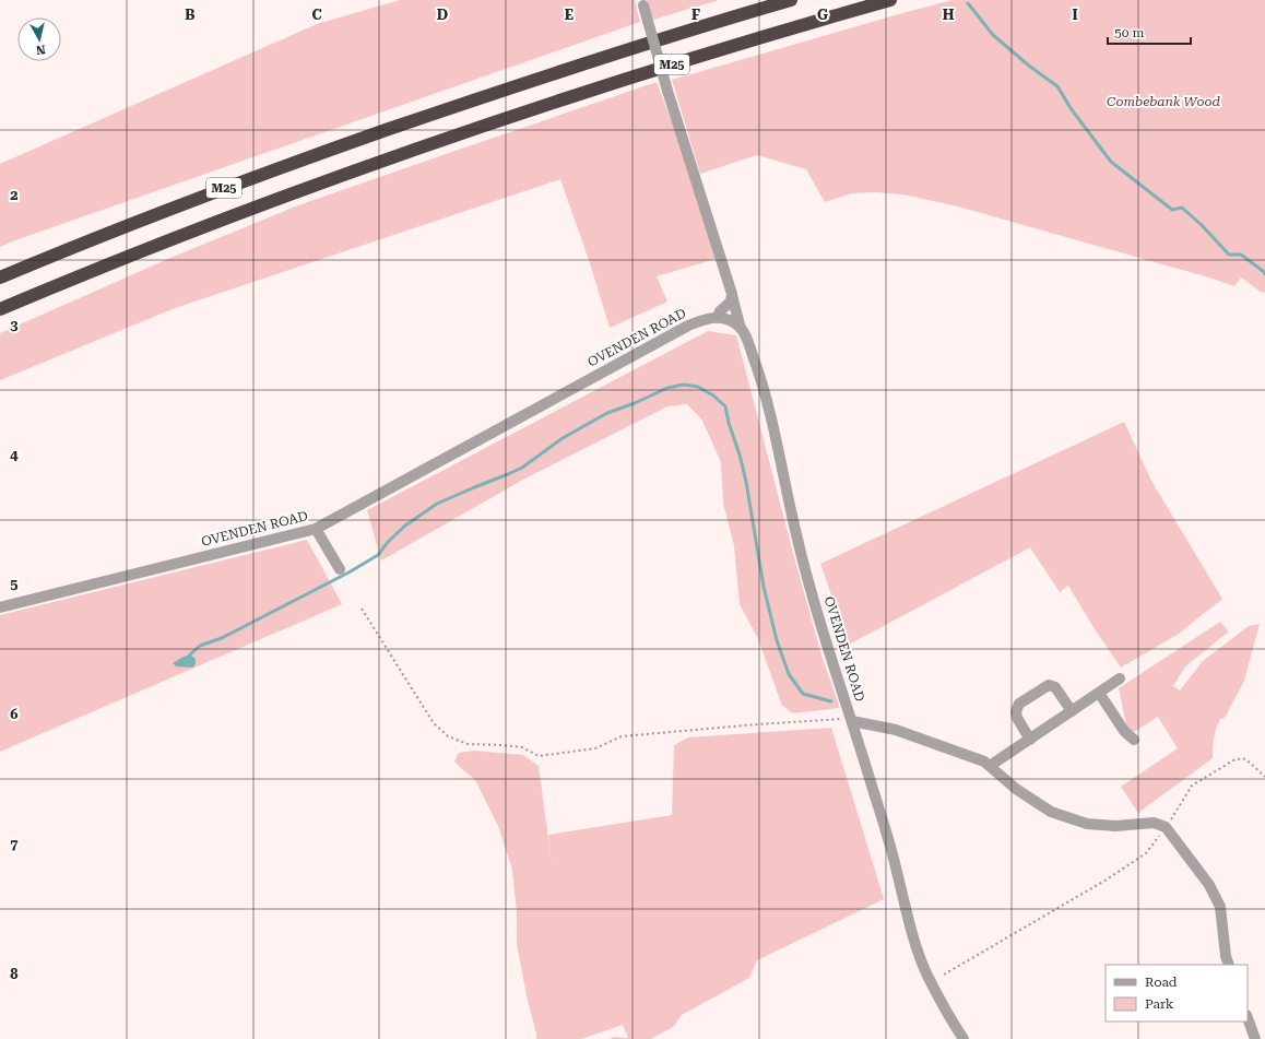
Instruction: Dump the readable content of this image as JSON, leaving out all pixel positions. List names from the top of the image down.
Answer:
{
  "streets": {
    "highway": ["M25"],
    "street": ["OVENDEN ROAD"]
  },
  "parks": ["Combebank Wood"],
  "legend": ["Road", "Park"],
  "scale_bar": "50 m",
  "north": "bottom",
  "grid": {
    "columns": [
      "B",
      "C",
      "D",
      "E",
      "F",
      "G",
      "H",
      "I"
    ],
    "rows": [
      "2",
      "3",
      "4",
      "5",
      "6",
      "7",
      "8"
    ]
  }
}
